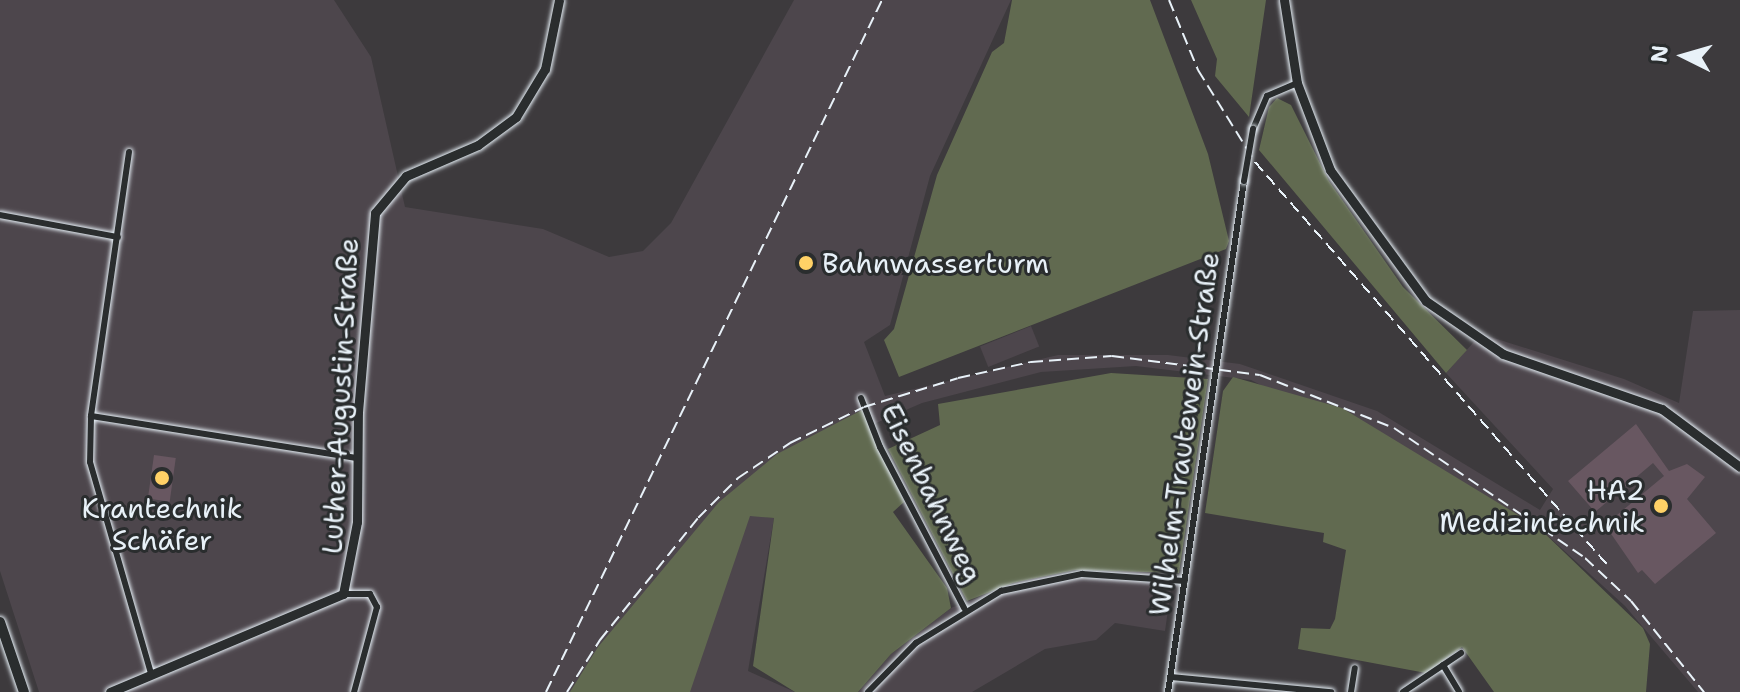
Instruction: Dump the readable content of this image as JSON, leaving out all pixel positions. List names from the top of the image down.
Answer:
{
  "streets": {
    "street": ["Luther-Augustin-Straße", "Wilhelm-Trautewein-Straße", "Eisenbahnweg"]
  },
  "places": ["Bahnwasserturm", "Krantechnik Schäfer", "HA2 Medizintechnik"],
  "north": "left"
}
